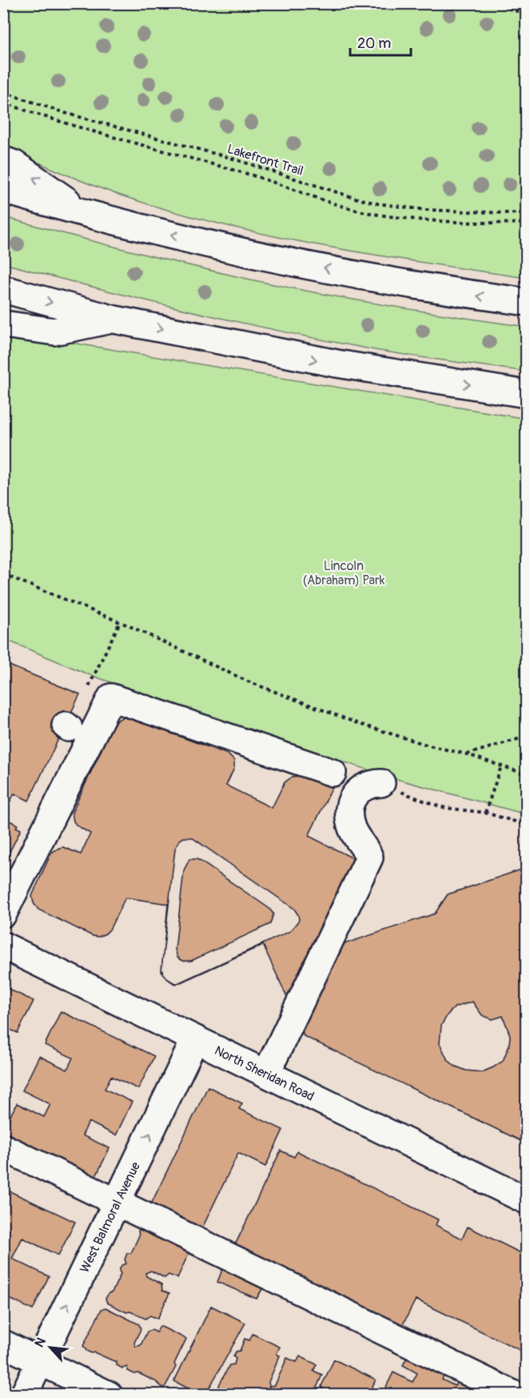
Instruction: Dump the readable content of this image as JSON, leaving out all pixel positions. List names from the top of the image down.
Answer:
{
  "streets": {
    "main road": ["North Sheridan Road", "West Balmoral Avenue"],
    "path": ["Lakefront Trail"]
  },
  "crossings": [
    ["North Sheridan Road", "West Balmoral Avenue"]
  ],
  "one_way": ["West Balmoral Avenue"],
  "parks": ["Lincoln (Abraham) Park"],
  "scale_bar": "20 m",
  "north": "top left"
}
